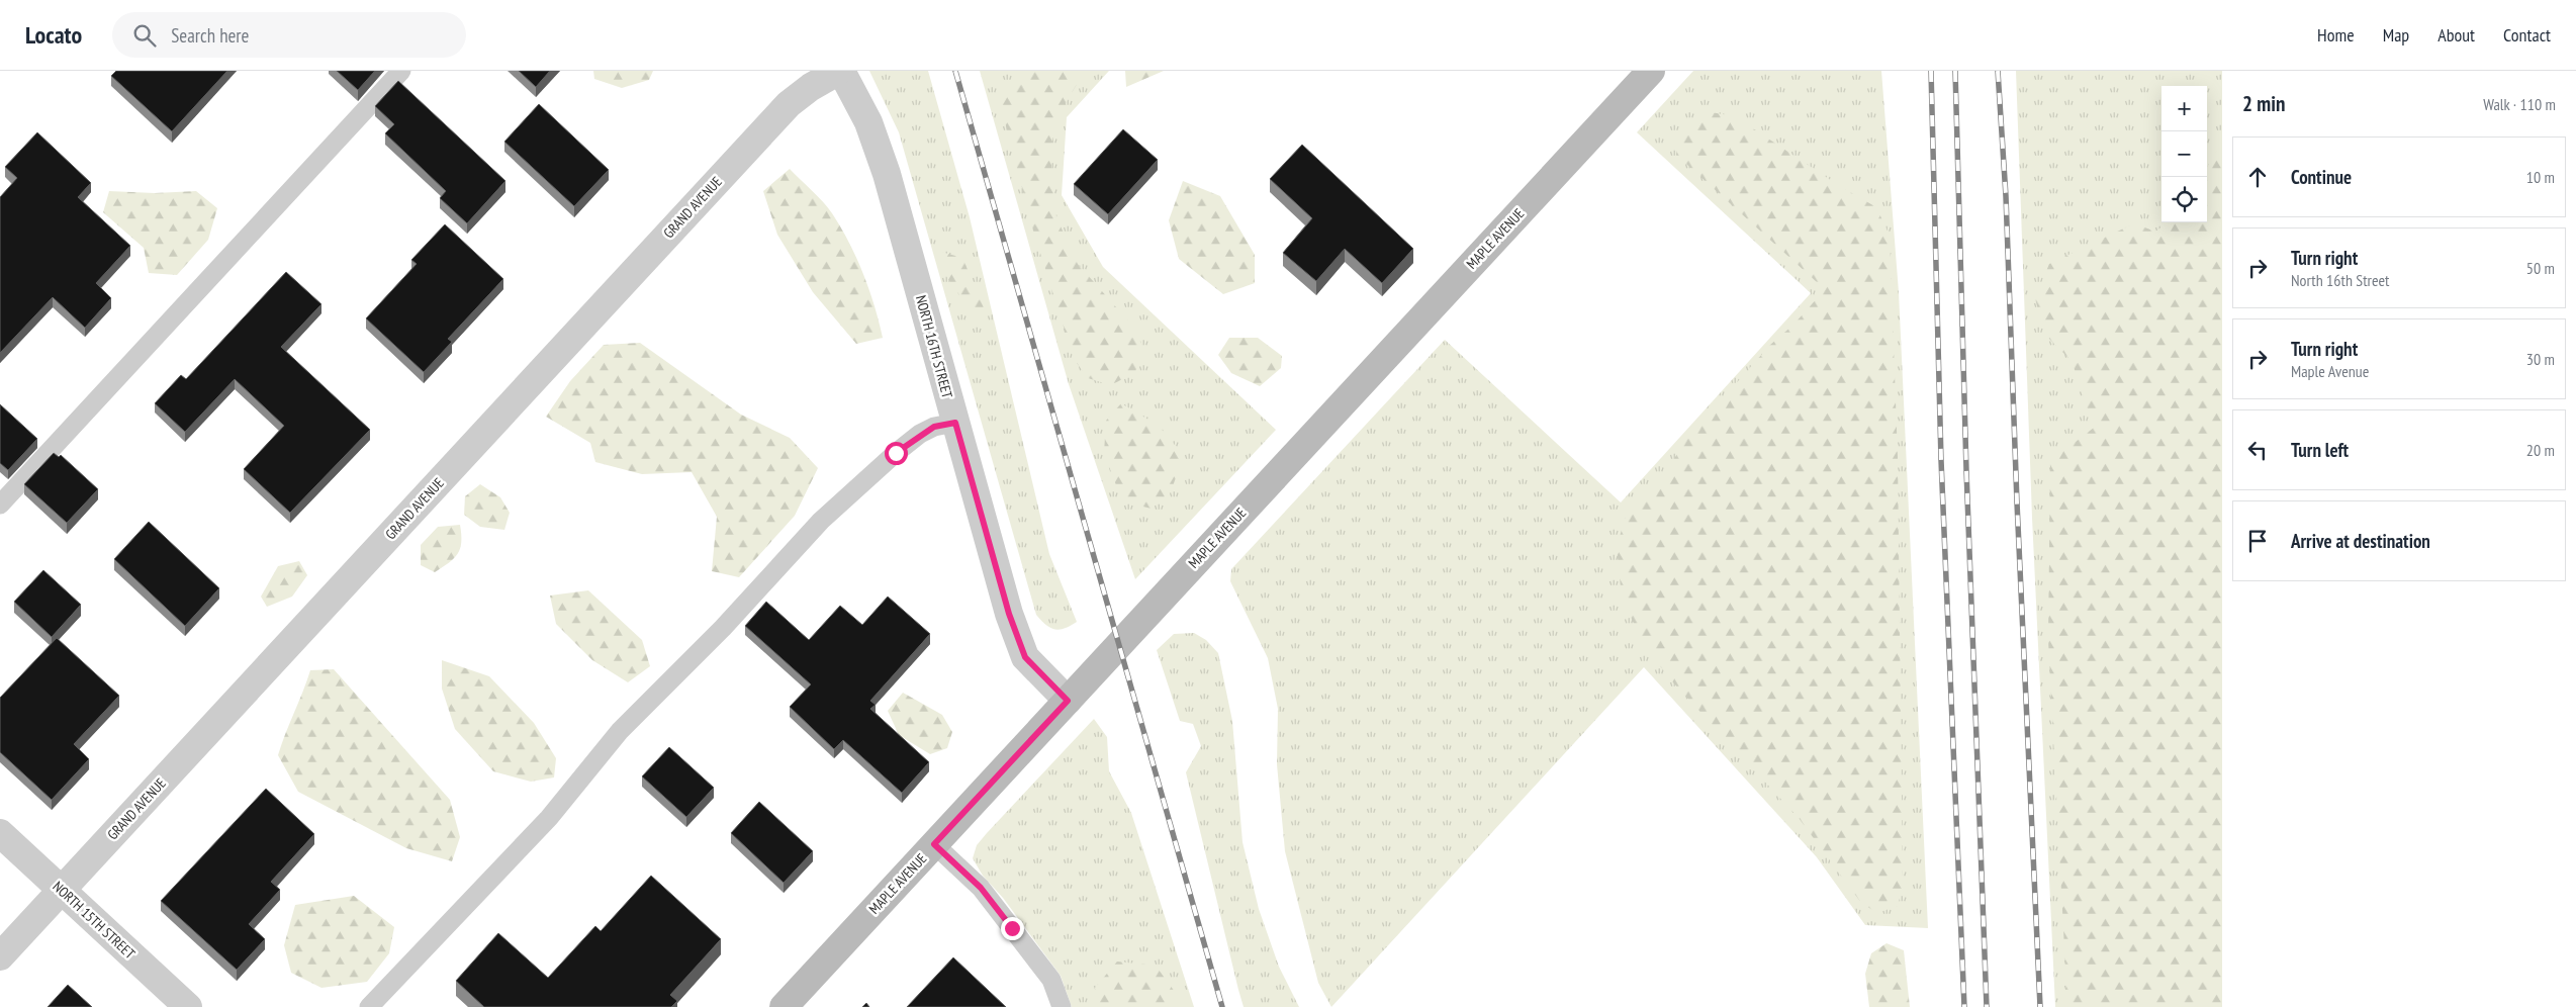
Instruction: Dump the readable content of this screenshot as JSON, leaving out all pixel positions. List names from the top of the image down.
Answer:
{
  "streets": {
    "main road": ["MAPLE AVENUE"],
    "street": ["GRAND AVENUE", "NORTH 16TH STREET", "NORTH 15TH STREET"]
  },
  "crossings": [
    ["GRAND AVENUE", "NORTH 16TH STREET"],
    ["GRAND AVENUE", "NORTH 15TH STREET"],
    ["MAPLE AVENUE", "NORTH 16TH STREET"]
  ],
  "page": {
    "header": "Locato",
    "search": "Search here",
    "nav": [
      "Home",
      "Map",
      "About",
      "Contact"
    ],
    "heading": ["2 min", "Walk · 110 m"],
    "map_buttons": ["+", "−"],
    "list": [
      ["Continue", "10 m"],
      ["Turn right", "North 16th Street", "50 m"],
      ["Turn right", "Maple Avenue", "30 m"],
      ["Turn left", "20 m"],
      "Arrive at destination"
    ]
  }
}
